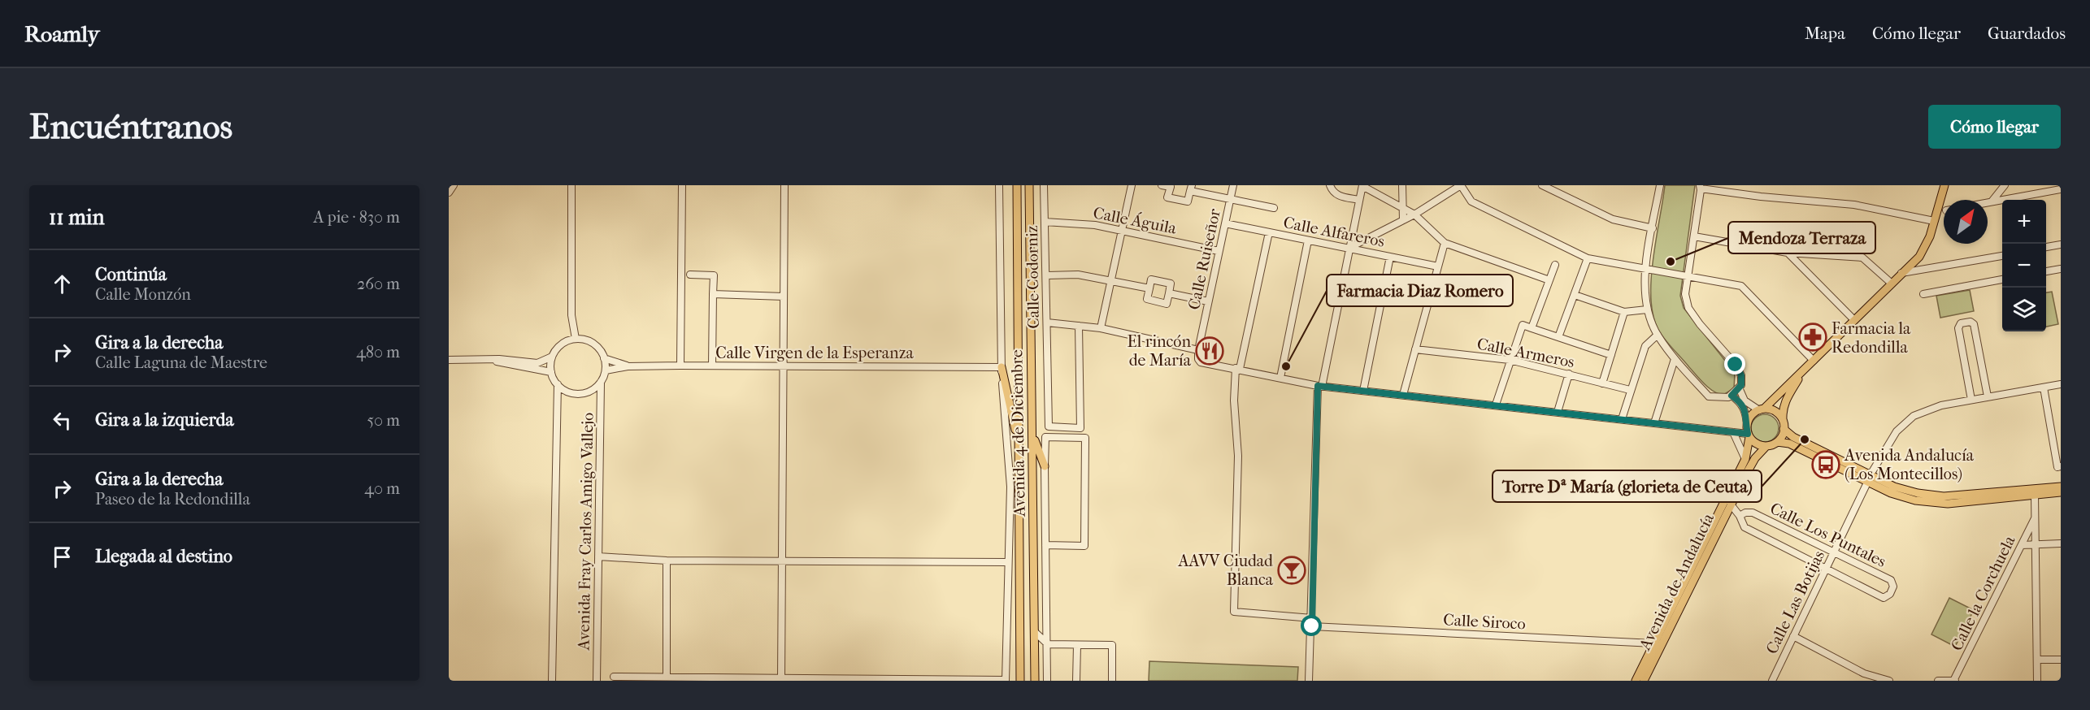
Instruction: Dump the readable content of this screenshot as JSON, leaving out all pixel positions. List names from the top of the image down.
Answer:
{
  "streets": {
    "main road": ["Avenida 4 de Diciembre", "Avenida de Andalucía"],
    "street": [
      "Calle Águila",
      "Calle Alfareros",
      "Calle Ruiseñor",
      "Calle Codorniz",
      "Calle Virgen de la Esperanza",
      "Calle Armeros",
      "Avenida Fray Carlos Amigo Vallejo",
      "Calle Los Puntales",
      "Calle la Corchuela",
      "Calle Las Botijas",
      "Calle Siroco"
    ]
  },
  "crossings": [
    ["Calle Águila", "Calle Ruiseñor"],
    ["Calle Águila", "Calle Codorniz"],
    ["Calle Alfareros", "Calle Ruiseñor"],
    ["Calle Virgen de la Esperanza", "Avenida Fray Carlos Amigo Vallejo"],
    ["Calle Los Puntales", "Calle Las Botijas"],
    ["Avenida de Andalucía", "Calle Siroco"]
  ],
  "places": {
    "other": ["Mendoza Terraza", "Farmacia Diaz Romero", "Torre Dª María (glorieta de Ceuta)"],
    "pharmacy": ["Farmacia la Redondilla"],
    "restaurant": ["El rincón de María"],
    "bus stop": ["Avenida Andalucía (Los Montecillos)"],
    "bar": ["AAVV Ciudad Blanca"]
  },
  "north": "top right",
  "page": {
    "header": "Roamly",
    "nav": ["Mapa", "Cómo llegar", "Guardados"],
    "buttons": "Cómo llegar",
    "title": "Encuéntranos",
    "heading": ["11 min", "A pie · 830 m"],
    "map_buttons": ["+", "−"],
    "list": [
      ["Continúa", "Calle Monzón", "260 m"],
      ["Gira a la derecha", "Calle Laguna de Maestre", "480 m"],
      ["Gira a la izquierda", "50 m"],
      ["Gira a la derecha", "Paseo de la Redondilla", "40 m"],
      "Llegada al destino"
    ]
  }
}
